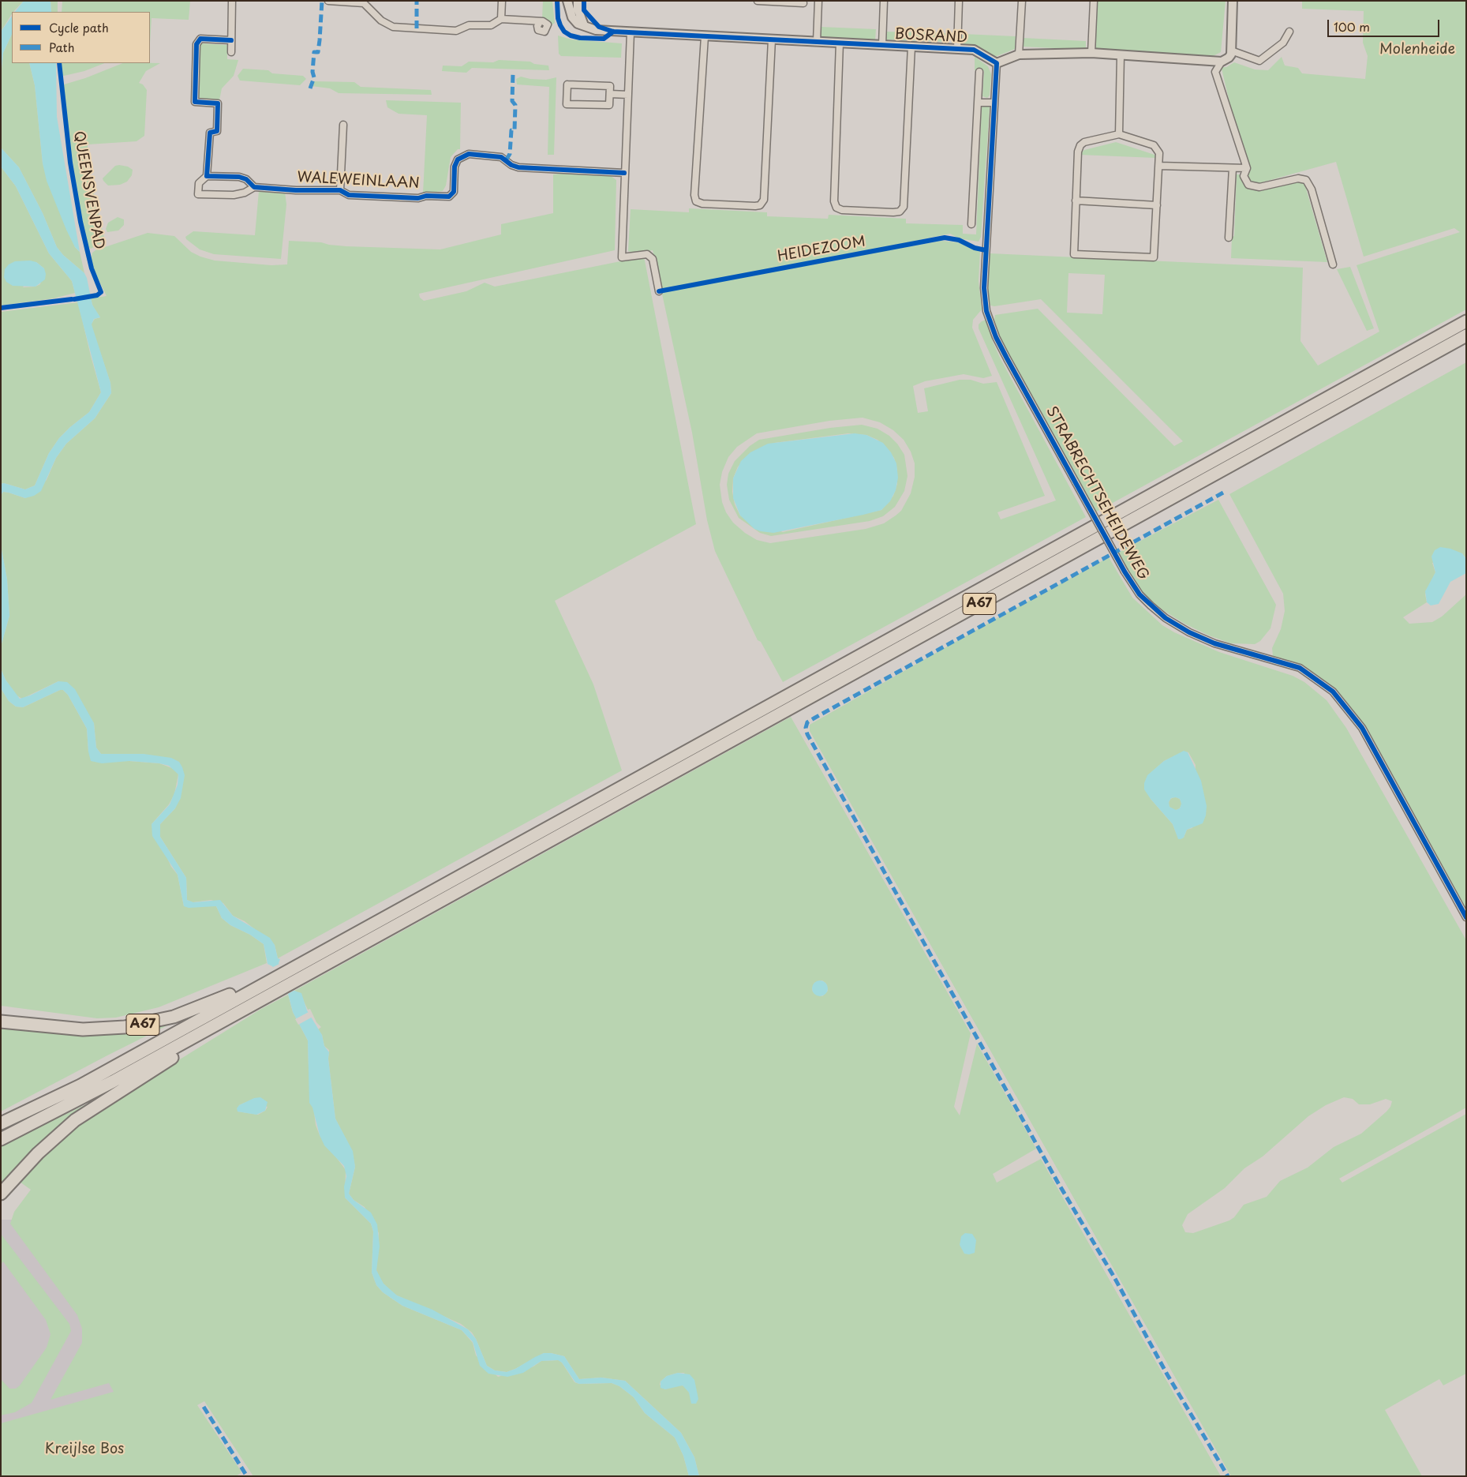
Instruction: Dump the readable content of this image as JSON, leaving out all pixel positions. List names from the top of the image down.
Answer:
{
  "streets": {
    "highway": ["A67"],
    "street": ["BOSRAND", "WALEWEINLAAN", "STRABRECHTSEHEIDEWEG"],
    "cycle path": ["QUEENSVENPAD", "HEIDEZOOM"]
  },
  "parks": ["Molenheide", "Kreijlse Bos"],
  "legend": ["Cycle path", "Path"],
  "scale_bar": "100 m"
}
